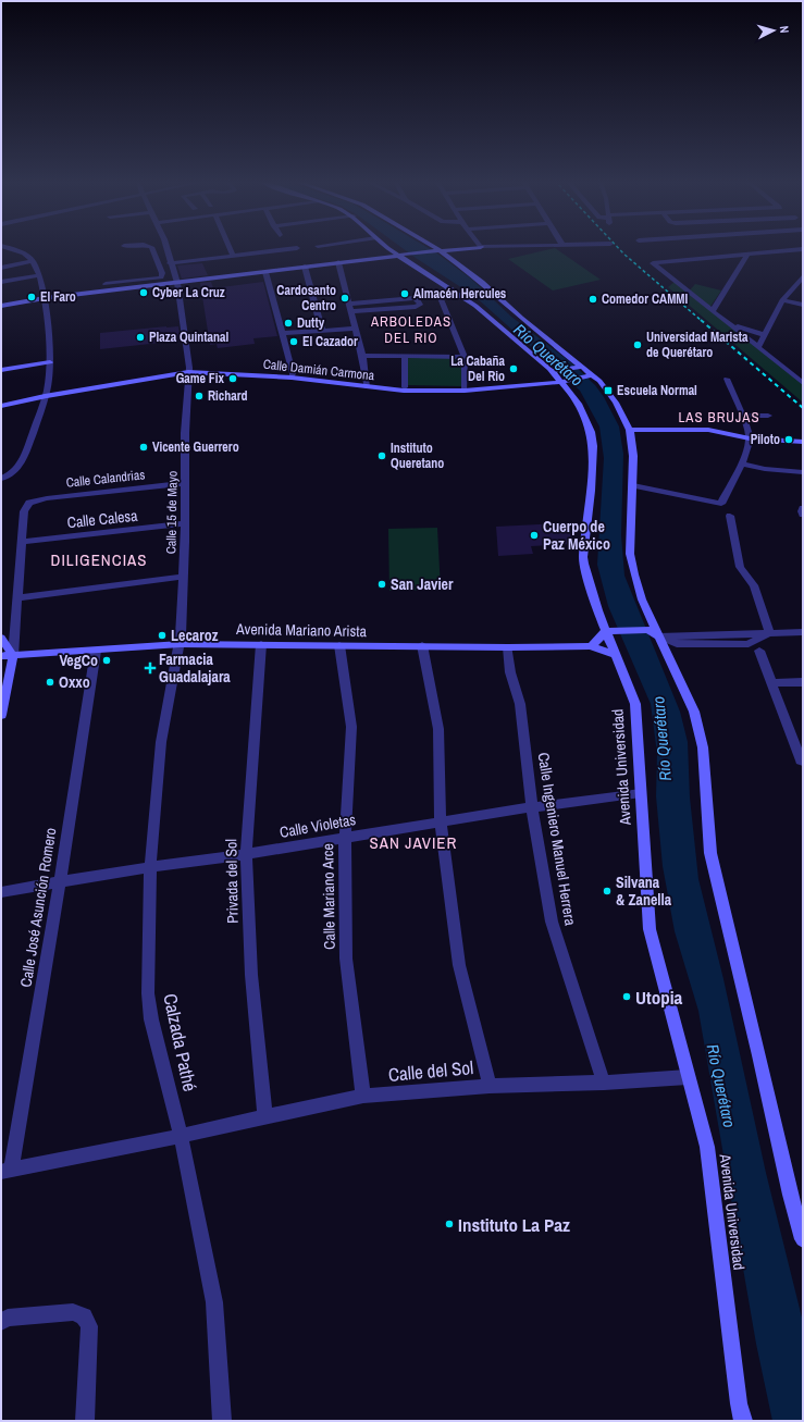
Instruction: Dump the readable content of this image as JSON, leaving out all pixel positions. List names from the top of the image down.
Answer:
{
  "streets": {
    "main road": ["Calle Damián Carmona", "Avenida Mariano Arista", "Avenida Universidad"],
    "street": [
      "Calle Calandrias",
      "Calle 15 de Mayo",
      "Calle Calesa",
      "Calle Violetas",
      "Calle Ingeniero Manuel Herrera",
      "Privada del Sol",
      "Calle Mariano Arce",
      "Calle José Asunción Romero",
      "Calzada Pathé",
      "Calle del Sol"
    ]
  },
  "crossings": [
    ["Calle Damián Carmona", "Calle 15 de Mayo"],
    ["Calle Damián Carmona", "Avenida Universidad"],
    ["Calle Calandrias", "Calle 15 de Mayo"],
    ["Calle Calandrias", "Calle Calesa"],
    ["Calle 15 de Mayo", "Calle Calesa"],
    ["Calle 15 de Mayo", "Avenida Mariano Arista"],
    ["Calle 15 de Mayo", "Calzada Pathé"],
    ["Avenida Mariano Arista", "Avenida Universidad"],
    ["Avenida Mariano Arista", "Calle Ingeniero Manuel Herrera"],
    ["Avenida Mariano Arista", "Privada del Sol"],
    ["Avenida Mariano Arista", "Calle Mariano Arce"],
    ["Avenida Mariano Arista", "Calle José Asunción Romero"],
    ["Avenida Mariano Arista", "Calzada Pathé"],
    ["Avenida Universidad", "Calle Violetas"],
    ["Avenida Universidad", "Calle del Sol"],
    ["Calle Violetas", "Calle Ingeniero Manuel Herrera"],
    ["Calle Violetas", "Privada del Sol"],
    ["Calle Violetas", "Calle Mariano Arce"],
    ["Calle Violetas", "Calle José Asunción Romero"],
    ["Calle Violetas", "Calzada Pathé"],
    ["Calle Ingeniero Manuel Herrera", "Calle del Sol"],
    ["Privada del Sol", "Calle del Sol"],
    ["Calle Mariano Arce", "Calle del Sol"],
    ["Calle José Asunción Romero", "Calle del Sol"],
    ["Calzada Pathé", "Calle del Sol"]
  ],
  "districts": [
    "ARBOLEDAS DEL RIO",
    "LAS BRUJAS",
    "DILIGENCIAS",
    "SAN JAVIER"
  ],
  "water": ["Río Querétaro"],
  "places": {
    "other": [
      "Cyber La Cruz",
      "Almacén Hercules",
      "El Faro",
      "Cardosanto Centro",
      "Comedor CAMMI",
      "Dutty",
      "Plaza Quintanal",
      "El Cazador",
      "Universidad Marista de Querétaro",
      "La Cabaña Del Rio",
      "Game Fix",
      "Richard",
      "Piloto",
      "Vicente Guerrero",
      "Instituto Queretano",
      "Cuerpo de Paz México",
      "San Javier",
      "Lecaroz",
      "VegCo",
      "Oxxo",
      "Silvana & Zanella",
      "Utopia",
      "Instituto La Paz"
    ],
    "transit": ["Escuela Normal"],
    "health": ["Farmacia Guadalajara"]
  },
  "north": "right"
}
